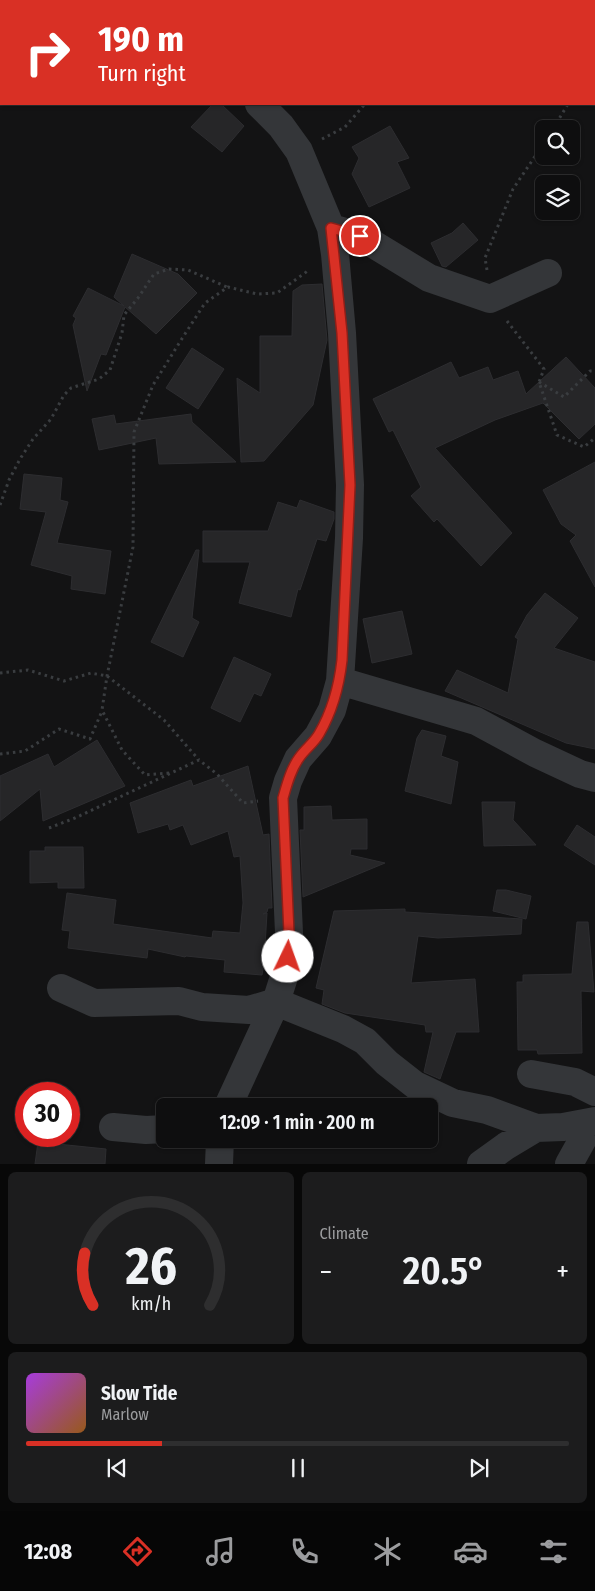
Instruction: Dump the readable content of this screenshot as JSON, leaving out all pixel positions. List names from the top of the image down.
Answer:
{
  "page": {
    "turn": ["190 m", "Turn right"],
    "limit": "30",
    "trip": "12:09 · 1 min · 200 m",
    "tile": "Climate",
    "heat": ["−", "20.5°", "+"],
    "song": ["Slow Tide", "Marlow"],
    "tabs": "12:08",
    "gauge": ["26", "km/h"]
  }
}
